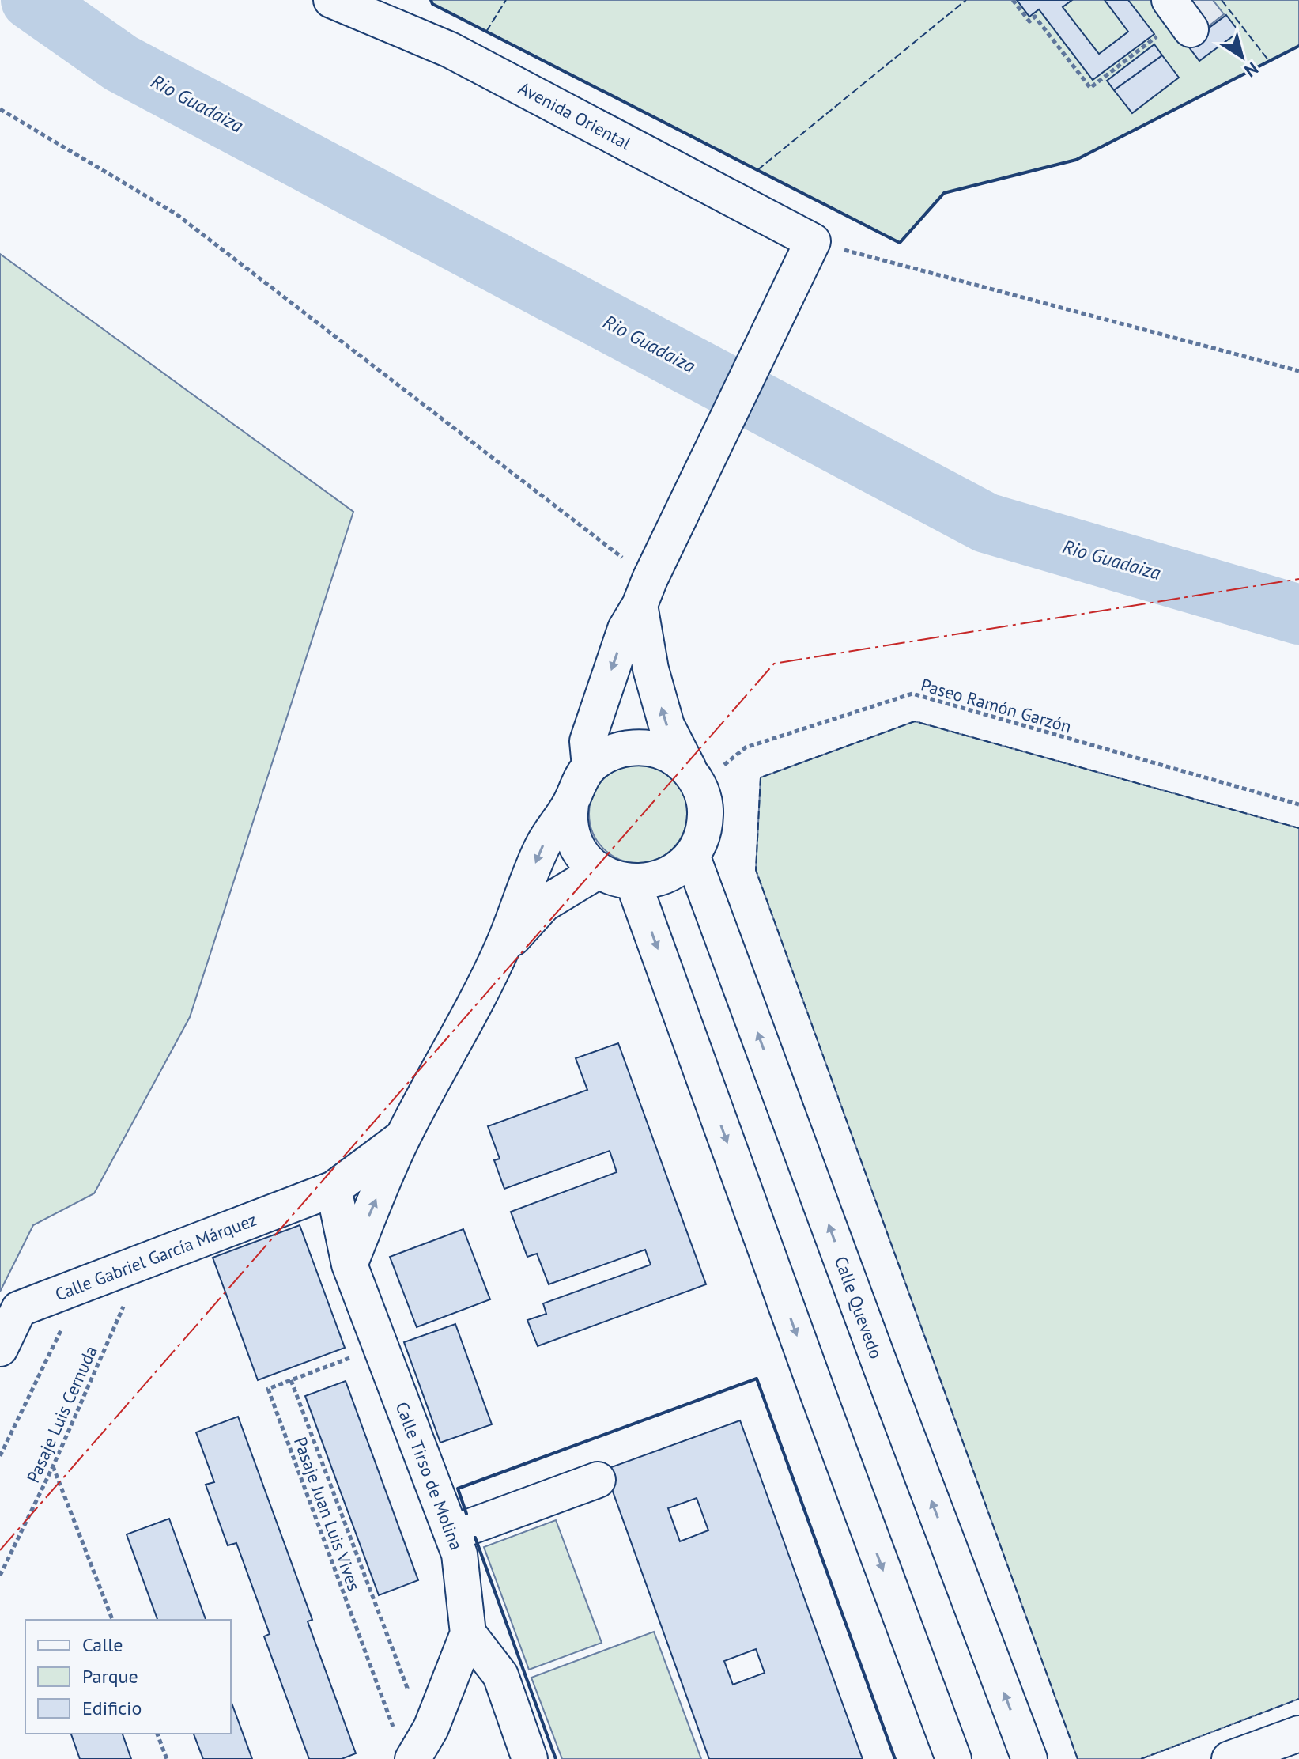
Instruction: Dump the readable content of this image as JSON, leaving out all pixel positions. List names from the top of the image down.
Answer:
{
  "streets": {
    "street": [
      "Avenida Oriental",
      "Calle Gabriel García Márquez",
      "Calle Quevedo",
      "Calle Tirso de Molina"
    ],
    "path": ["Paseo Ramón Garzón", "Pasaje Luis Cernuda", "Pasaje Juan Luis Vives"]
  },
  "crossings": [
    ["Paseo Ramón Garzón", "Calle Quevedo"],
    ["Calle Gabriel García Márquez", "Pasaje Luis Cernuda"],
    ["Calle Gabriel García Márquez", "Calle Tirso de Molina"],
    ["Calle Tirso de Molina", "Pasaje Juan Luis Vives"]
  ],
  "water": ["Rio Guadaiza"],
  "legend": ["Calle", "Parque", "Edificio"],
  "north": "bottom right"
}
